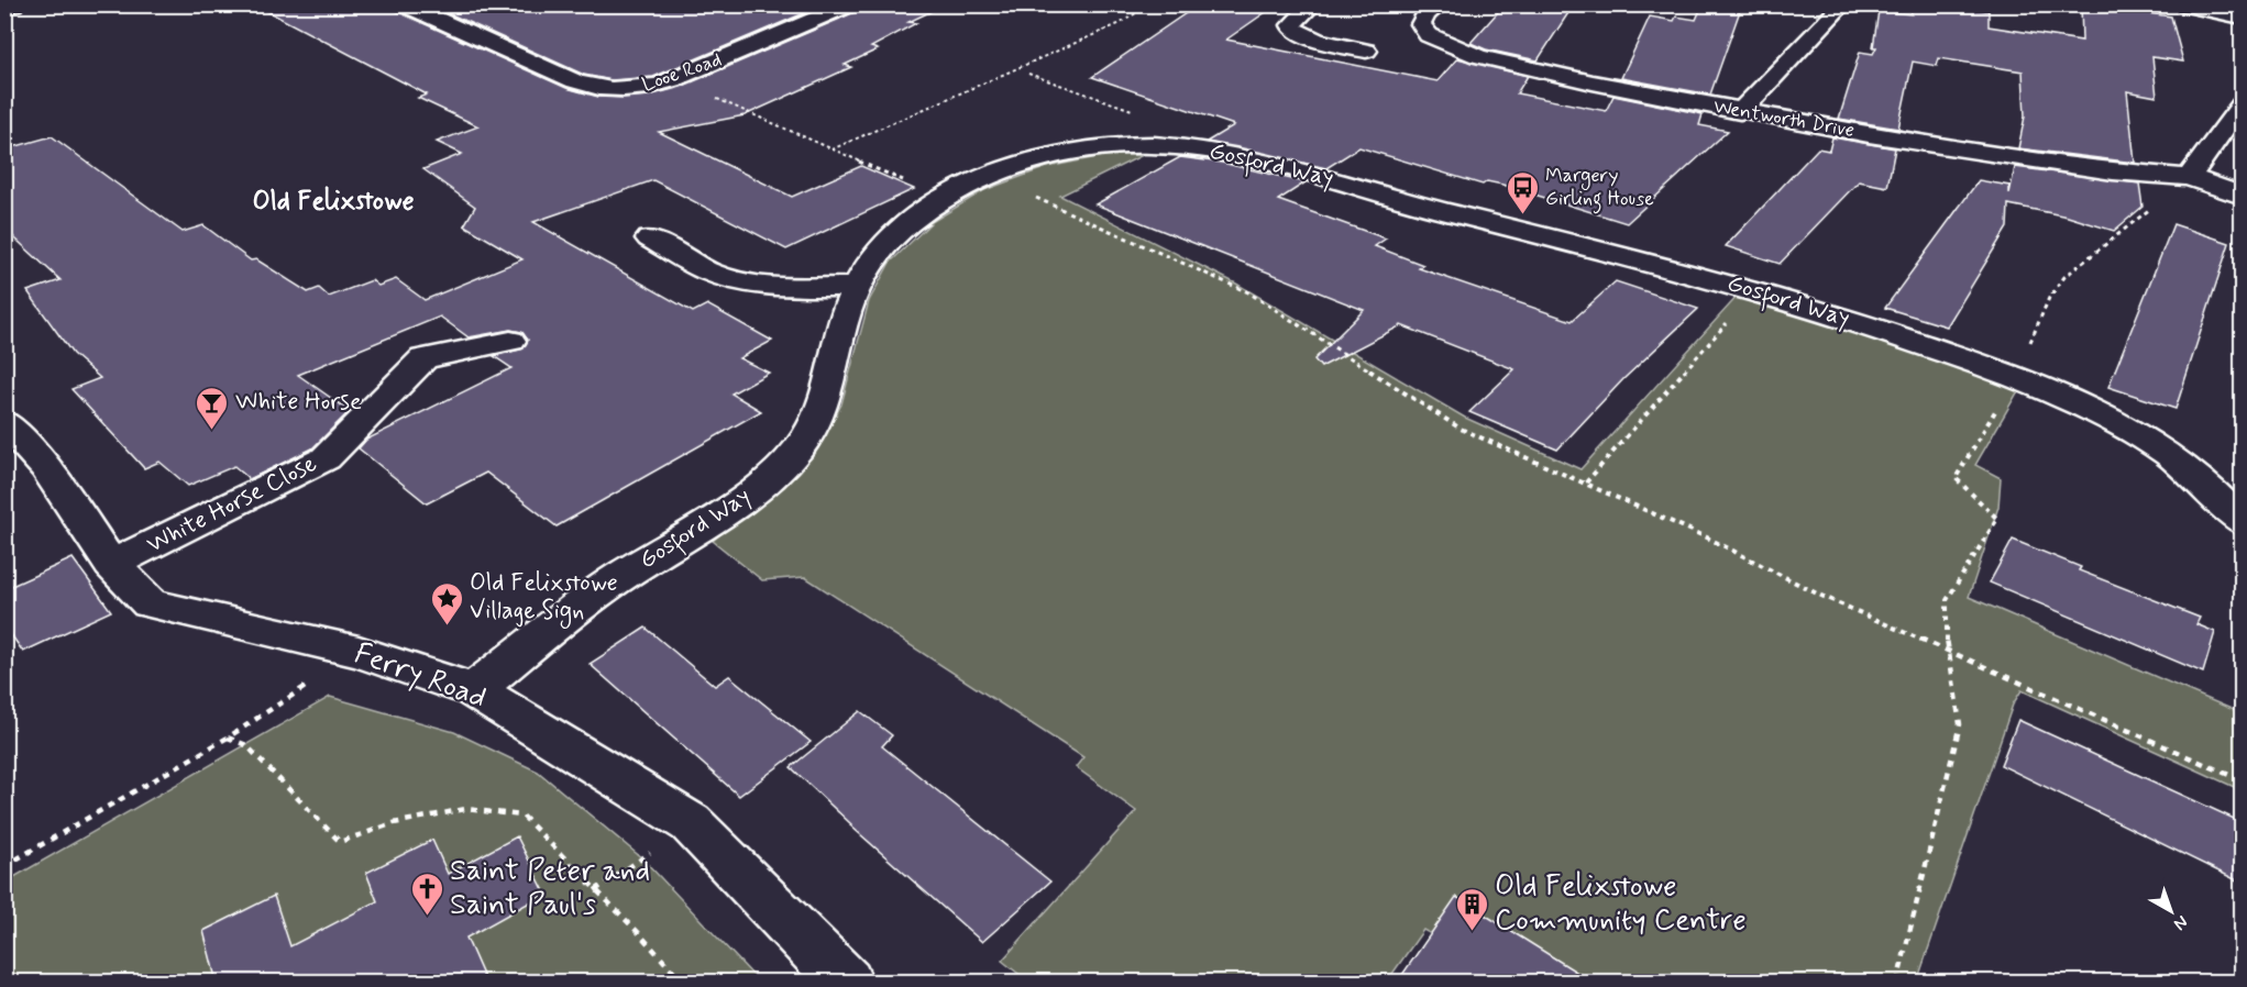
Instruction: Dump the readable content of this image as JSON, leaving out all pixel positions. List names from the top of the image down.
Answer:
{
  "streets": {
    "street": [
      "Looe Road",
      "Wentworth Drive",
      "Gosford Way",
      "White Horse Close",
      "Ferry Road"
    ]
  },
  "crossings": [
    ["Gosford Way", "Ferry Road"],
    ["White Horse Close", "Ferry Road"]
  ],
  "districts": ["Old Felixstowe"],
  "places": {
    "bus stop": ["Margery Girling House"],
    "bar": ["White Horse"],
    "place": ["Old Felixstowe Village Sign"],
    "church": ["Saint Peter and Saint Paul's"],
    "building": ["Old Felixstowe Community Centre"]
  },
  "north": "bottom right"
}
